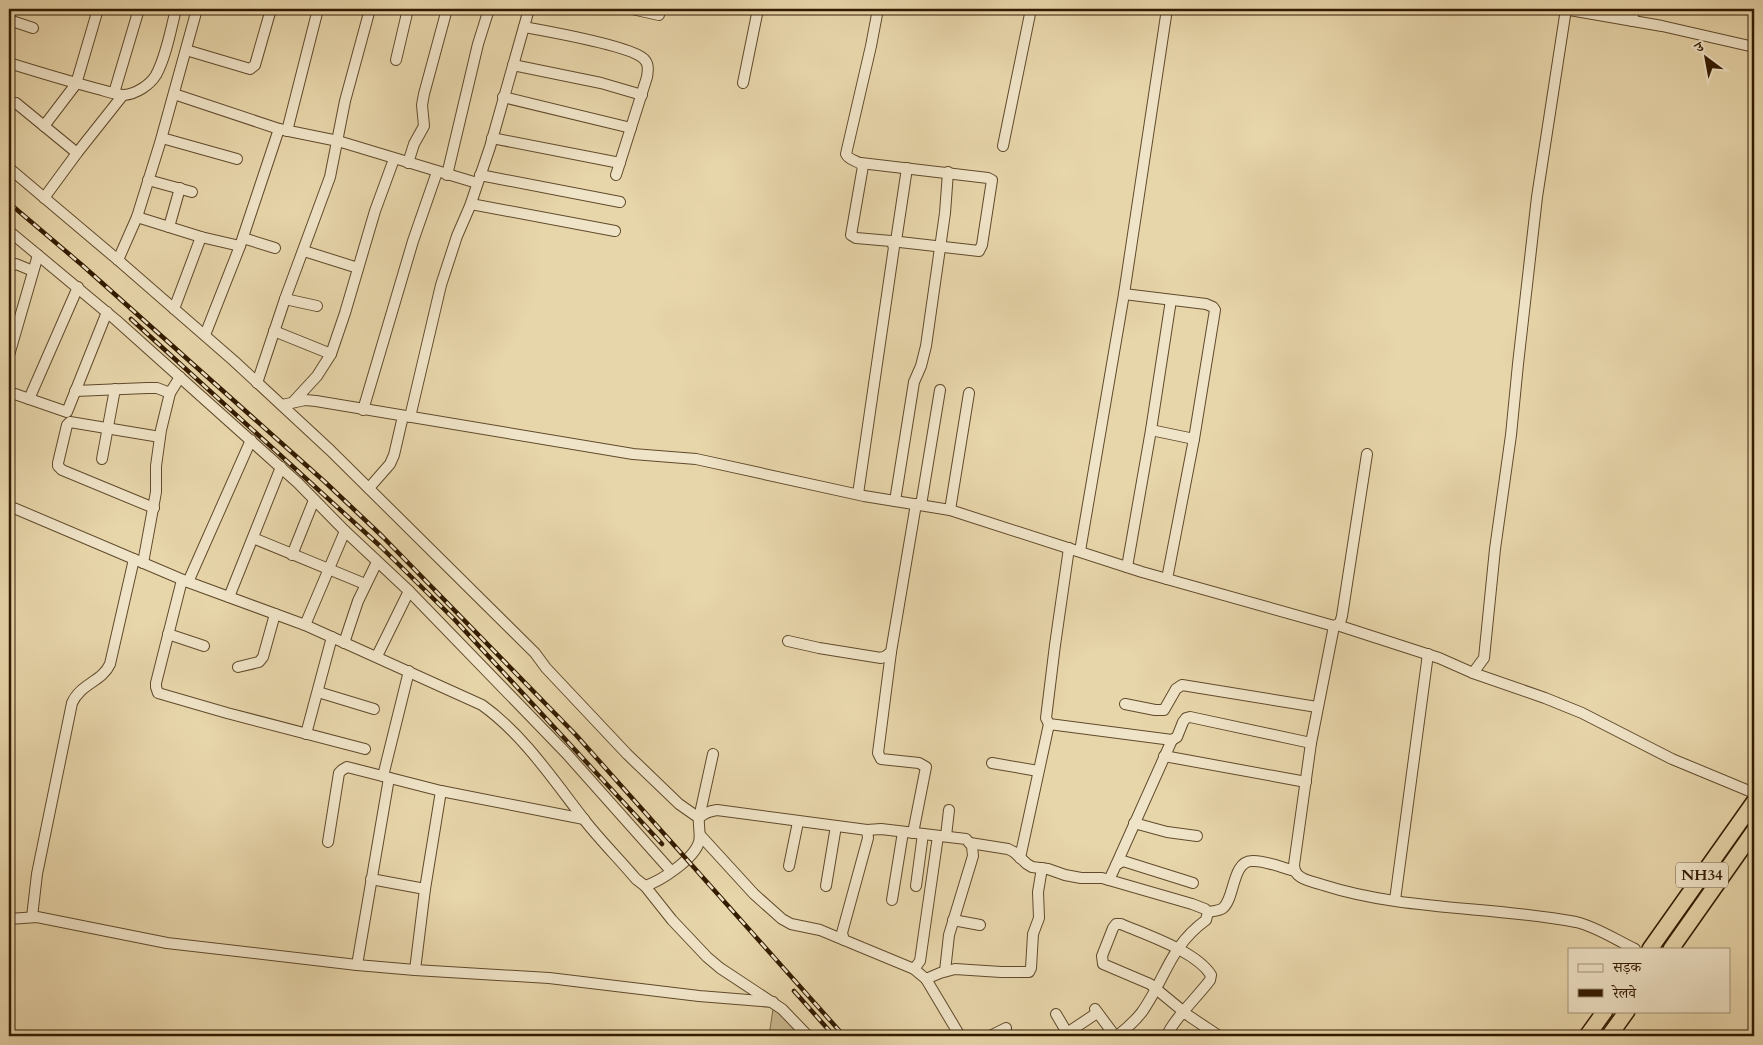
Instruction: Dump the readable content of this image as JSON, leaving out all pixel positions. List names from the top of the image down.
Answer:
{
  "streets": {
    "highway": ["NH34"]
  },
  "legend": ["सड़क", "रेलवे"],
  "north": "top left"
}
